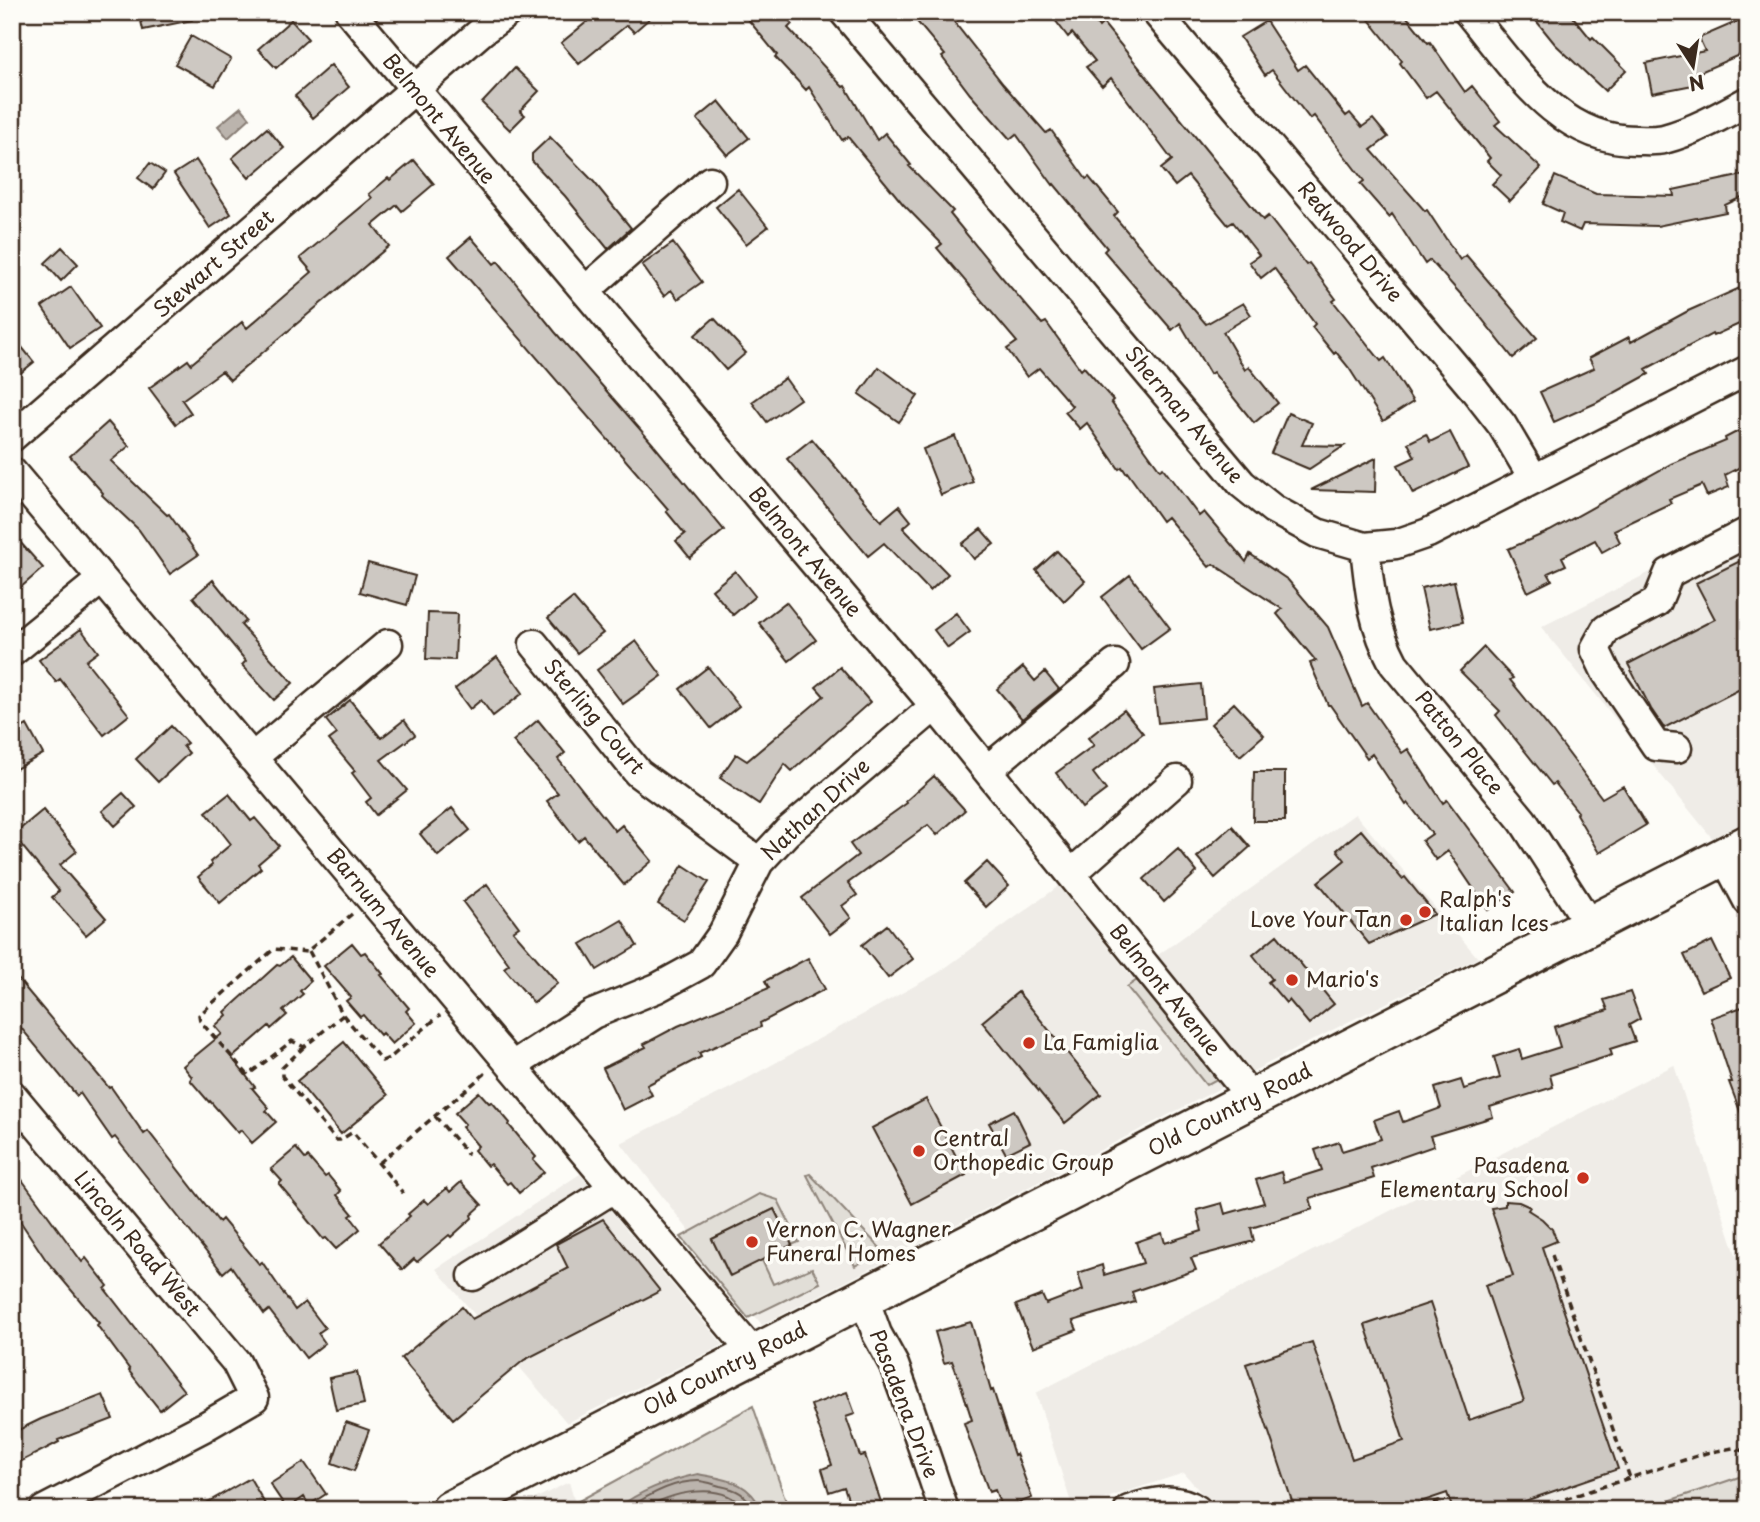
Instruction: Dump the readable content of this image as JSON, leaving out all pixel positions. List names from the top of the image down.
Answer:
{
  "streets": {
    "main road": ["Old Country Road"],
    "street": [
      "Belmont Avenue",
      "Redwood Drive",
      "Stewart Street",
      "Sherman Avenue",
      "Sterling Court",
      "Patton Place",
      "Nathan Drive",
      "Barnum Avenue",
      "Lincoln Road West",
      "Pasadena Drive"
    ]
  },
  "crossings": [
    ["Belmont Avenue", "Stewart Street"],
    ["Belmont Avenue", "Nathan Drive"],
    ["Belmont Avenue", "Old Country Road"],
    ["Redwood Drive", "Sherman Avenue"],
    ["Sherman Avenue", "Patton Place"],
    ["Sterling Court", "Nathan Drive"],
    ["Patton Place", "Old Country Road"],
    ["Nathan Drive", "Barnum Avenue"],
    ["Barnum Avenue", "Old Country Road"],
    ["Old Country Road", "Pasadena Drive"]
  ],
  "places": [
    "Ralph's Italian Ices",
    "Love Your Tan",
    "Mario's",
    "La Famiglia",
    "Central Orthopedic Group",
    "Pasadena Elementary School",
    "Vernon C. Wagner Funeral Homes"
  ],
  "north": "bottom"
}
